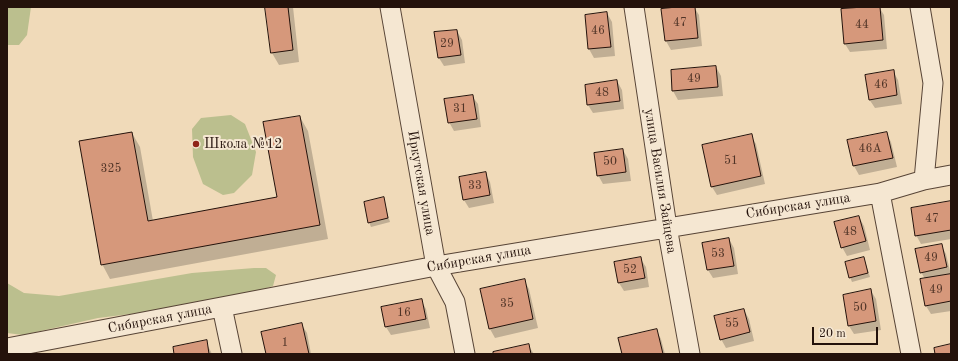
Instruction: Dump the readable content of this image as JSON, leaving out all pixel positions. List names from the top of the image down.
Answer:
{
  "streets": {
    "street": ["улица Василия Зайцева", "Иркутская улица", "Сибирская улица"]
  },
  "crossings": [
    ["улица Василия Зайцева", "Сибирская улица"],
    ["Иркутская улица", "Сибирская улица"]
  ],
  "places": ["Школа №12"],
  "house_numbers": [
    "47",
    "44",
    "46",
    "29",
    "49",
    "46",
    "48",
    "31",
    "46А",
    "51",
    "50",
    "325",
    "33",
    "47",
    "48",
    "53",
    "49",
    "52",
    "49",
    "35",
    "50",
    "16",
    "55",
    "1"
  ],
  "scale_bar": "20 m"
}
